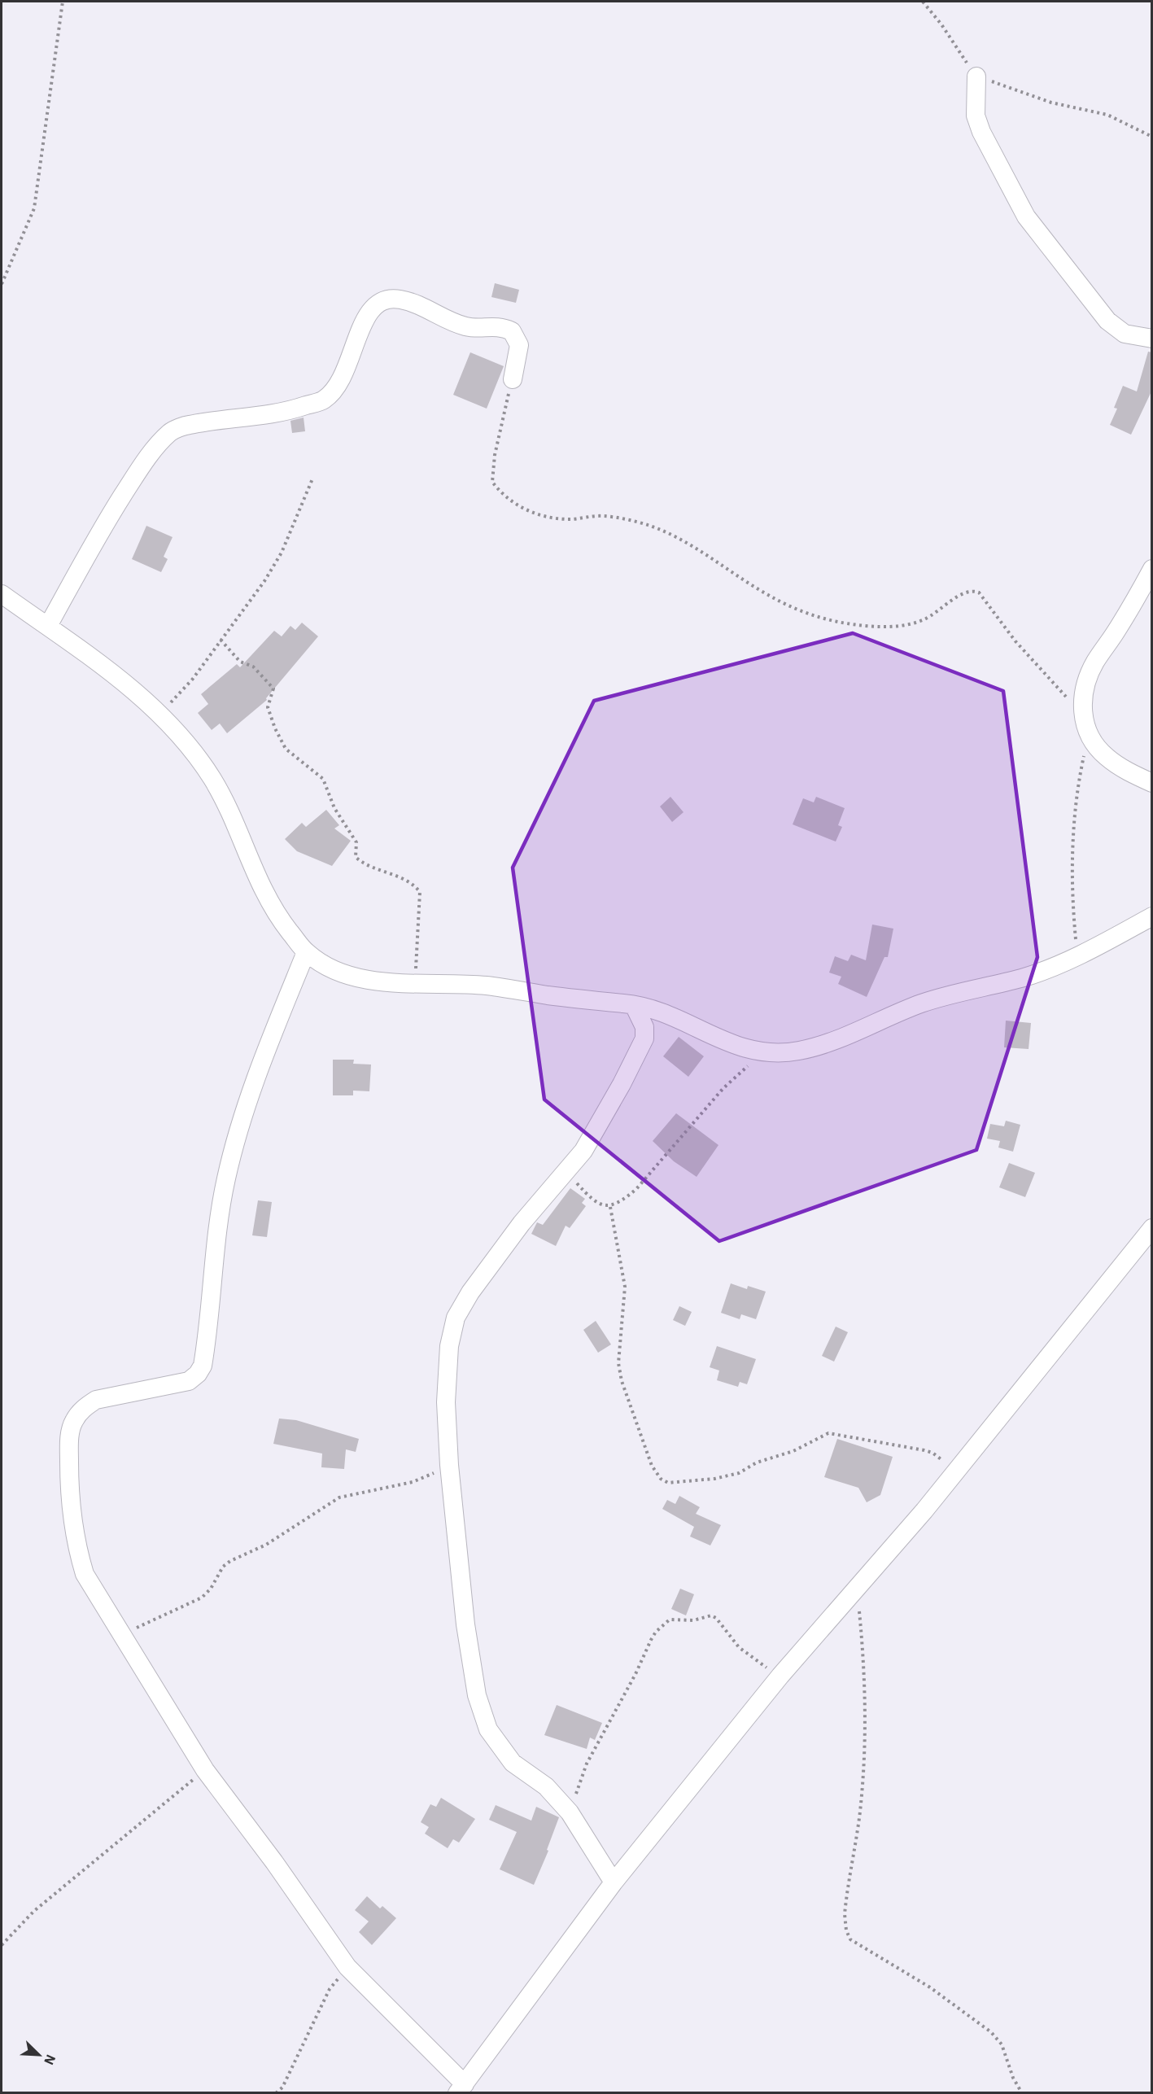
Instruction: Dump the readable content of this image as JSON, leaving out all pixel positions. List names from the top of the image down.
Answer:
{
  "north": "bottom right"
}
